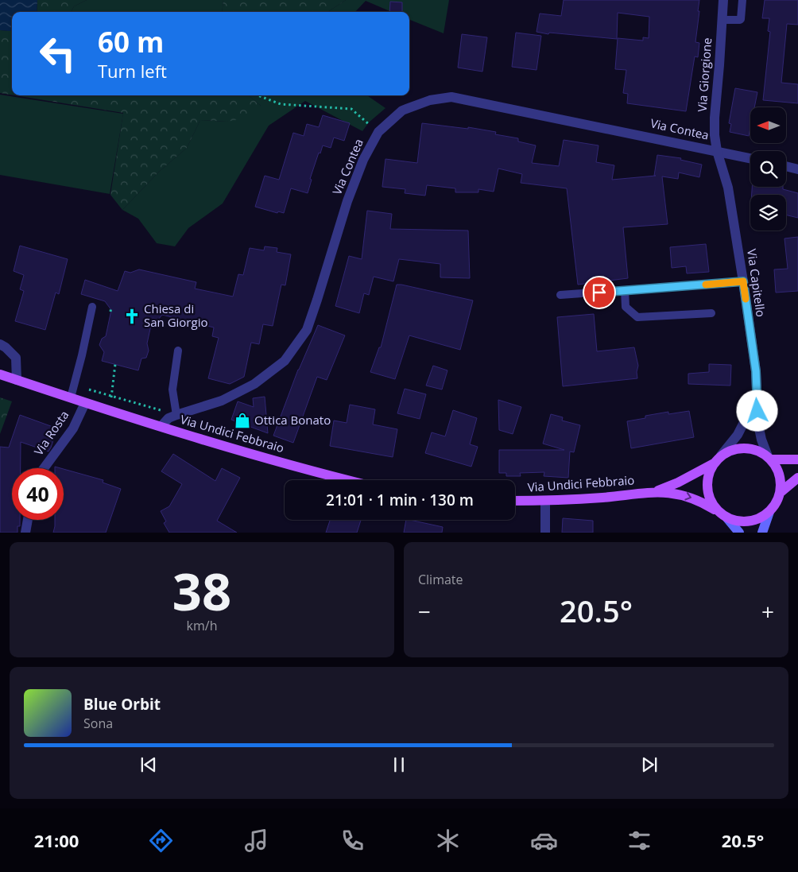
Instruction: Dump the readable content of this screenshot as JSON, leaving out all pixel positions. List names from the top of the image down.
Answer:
{
  "streets": {
    "main road": ["Via Undici Febbraio"],
    "street": [
      "Via Giorgione",
      "Via Contea",
      "Via Capitello",
      "Via Rosta"
    ]
  },
  "crossings": [
    ["Via Giorgione", "Via Contea"],
    ["Via Giorgione", "Via Capitello"],
    ["Via Contea", "Via Capitello"],
    ["Via Capitello", "Via Undici Febbraio"],
    ["Via Rosta", "Via Undici Febbraio"]
  ],
  "places": {
    "church": ["Chiesa di San Giorgio"],
    "shop": ["Ottica Bonato"]
  },
  "north": "left",
  "page": {
    "turn": ["60 m", "Turn left"],
    "limit": "40",
    "trip": "21:01 · 1 min · 130 m",
    "tile": [
      ["38", "km/h"],
      "Climate"
    ],
    "heat": ["−", "20.5°", "+"],
    "song": ["Blue Orbit", "Sona"],
    "tabs": ["21:00", "20.5°"]
  }
}
